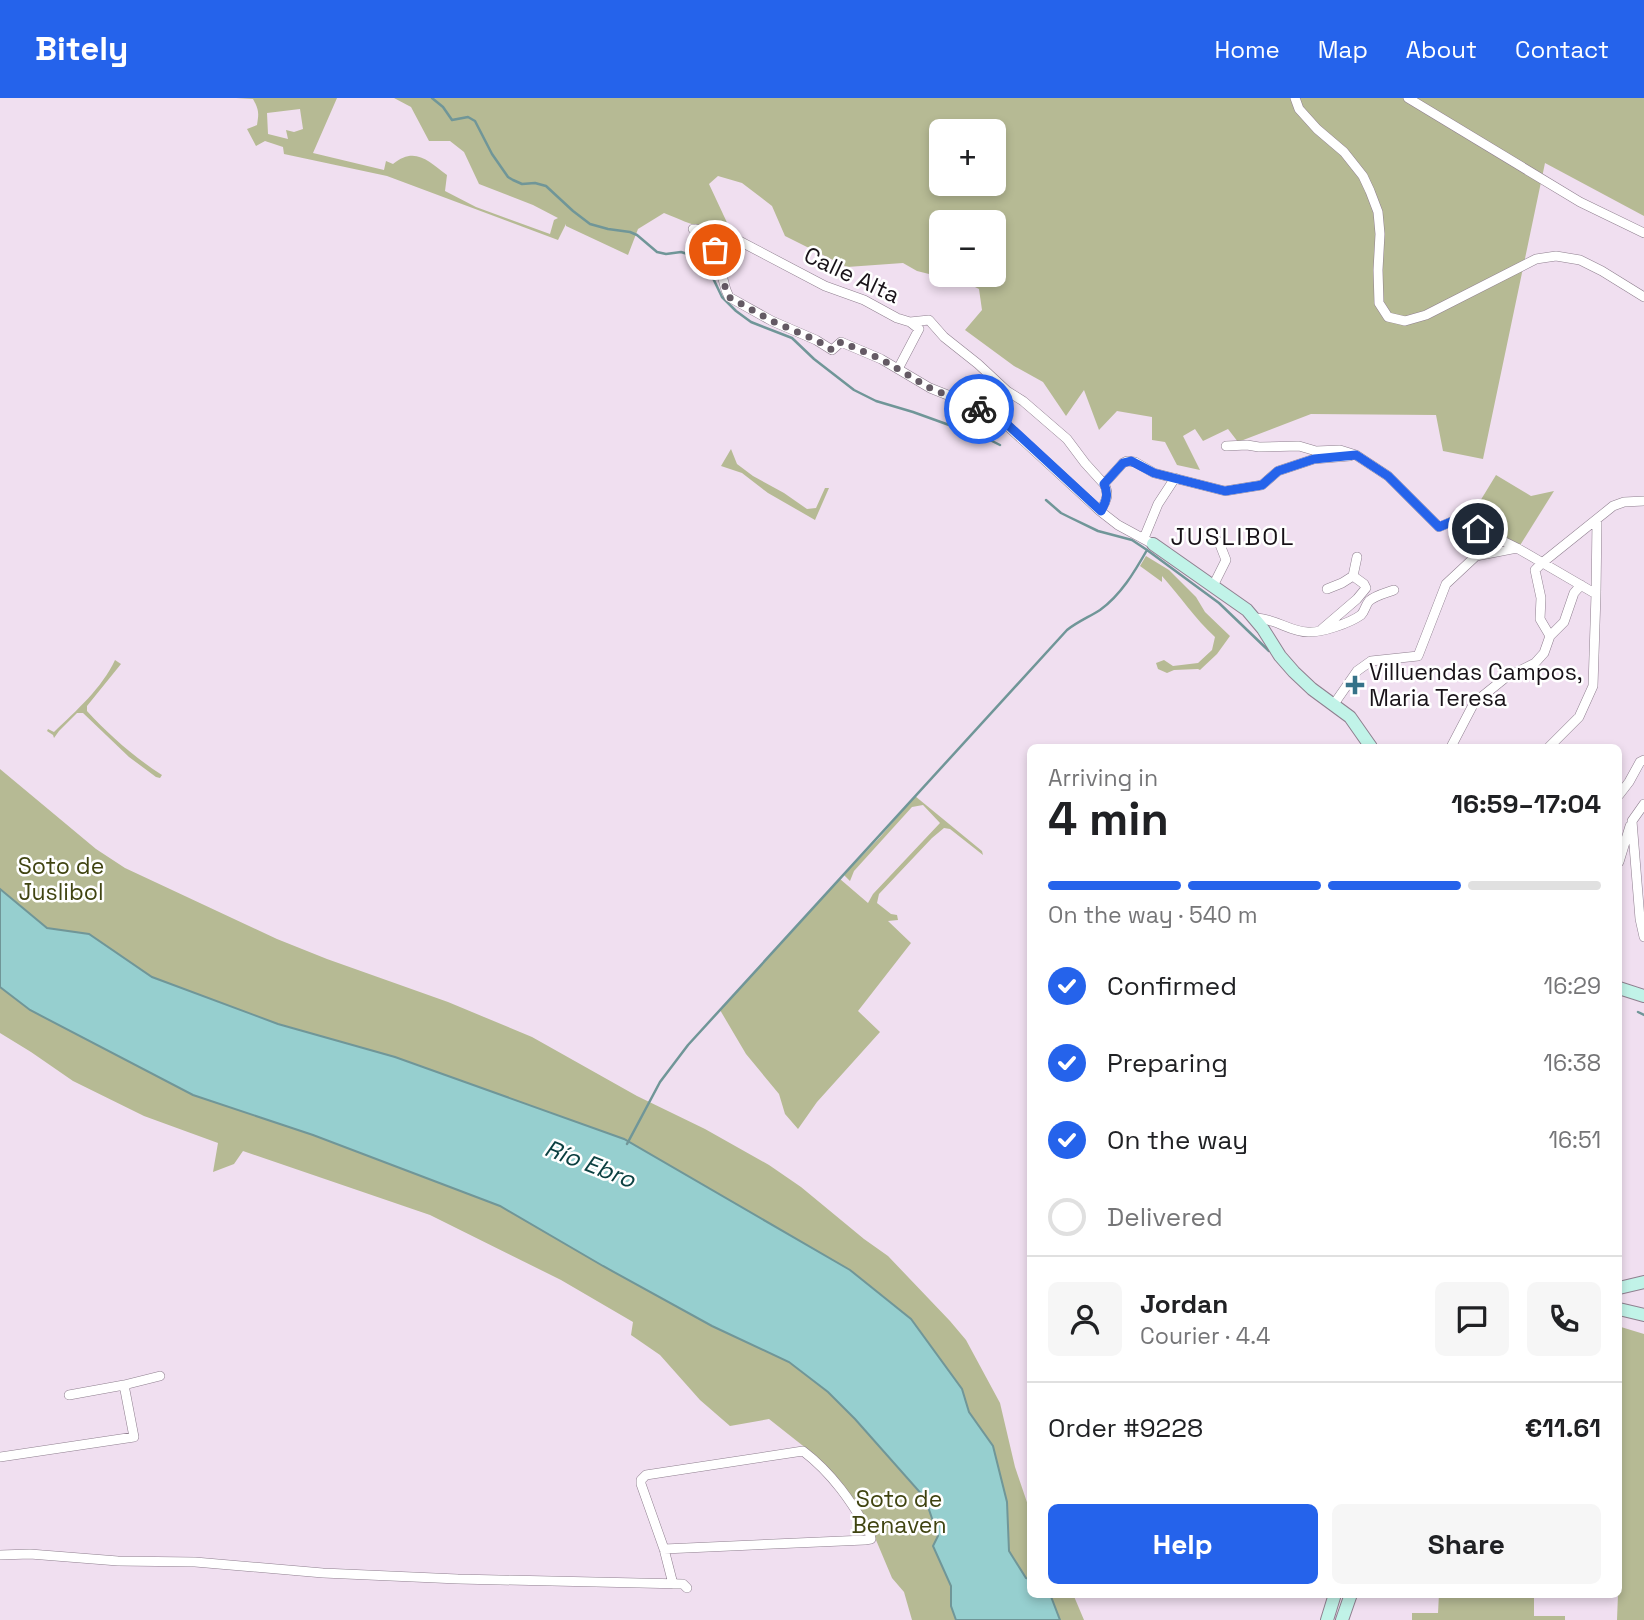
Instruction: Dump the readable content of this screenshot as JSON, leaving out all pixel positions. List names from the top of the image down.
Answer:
{
  "streets": {
    "street": ["Calle Alta"]
  },
  "districts": ["JUSLIBOL"],
  "water": ["Río Ebro"],
  "parks": ["Soto de Juslibol", "Soto de Benaven"],
  "places": {
    "health": ["Villuendas Campos, Maria Teresa"]
  },
  "page": {
    "header": "Bitely",
    "nav": [
      "Home",
      "Map",
      "About",
      "Contact"
    ],
    "map_buttons": ["+", "−"],
    "heading": ["4 min", "Arriving in", "16:59–17:04"],
    "panel": [
      "Jordan",
      "Courier · 4.4",
      "Order #9228",
      "€11.61"
    ],
    "bar": "On the way · 540 m",
    "list": [
      ["Confirmed", "16:29"],
      ["Preparing", "16:38"],
      ["On the way", "16:51"],
      "Delivered"
    ],
    "buttons": ["Help", "Share"]
  }
}
